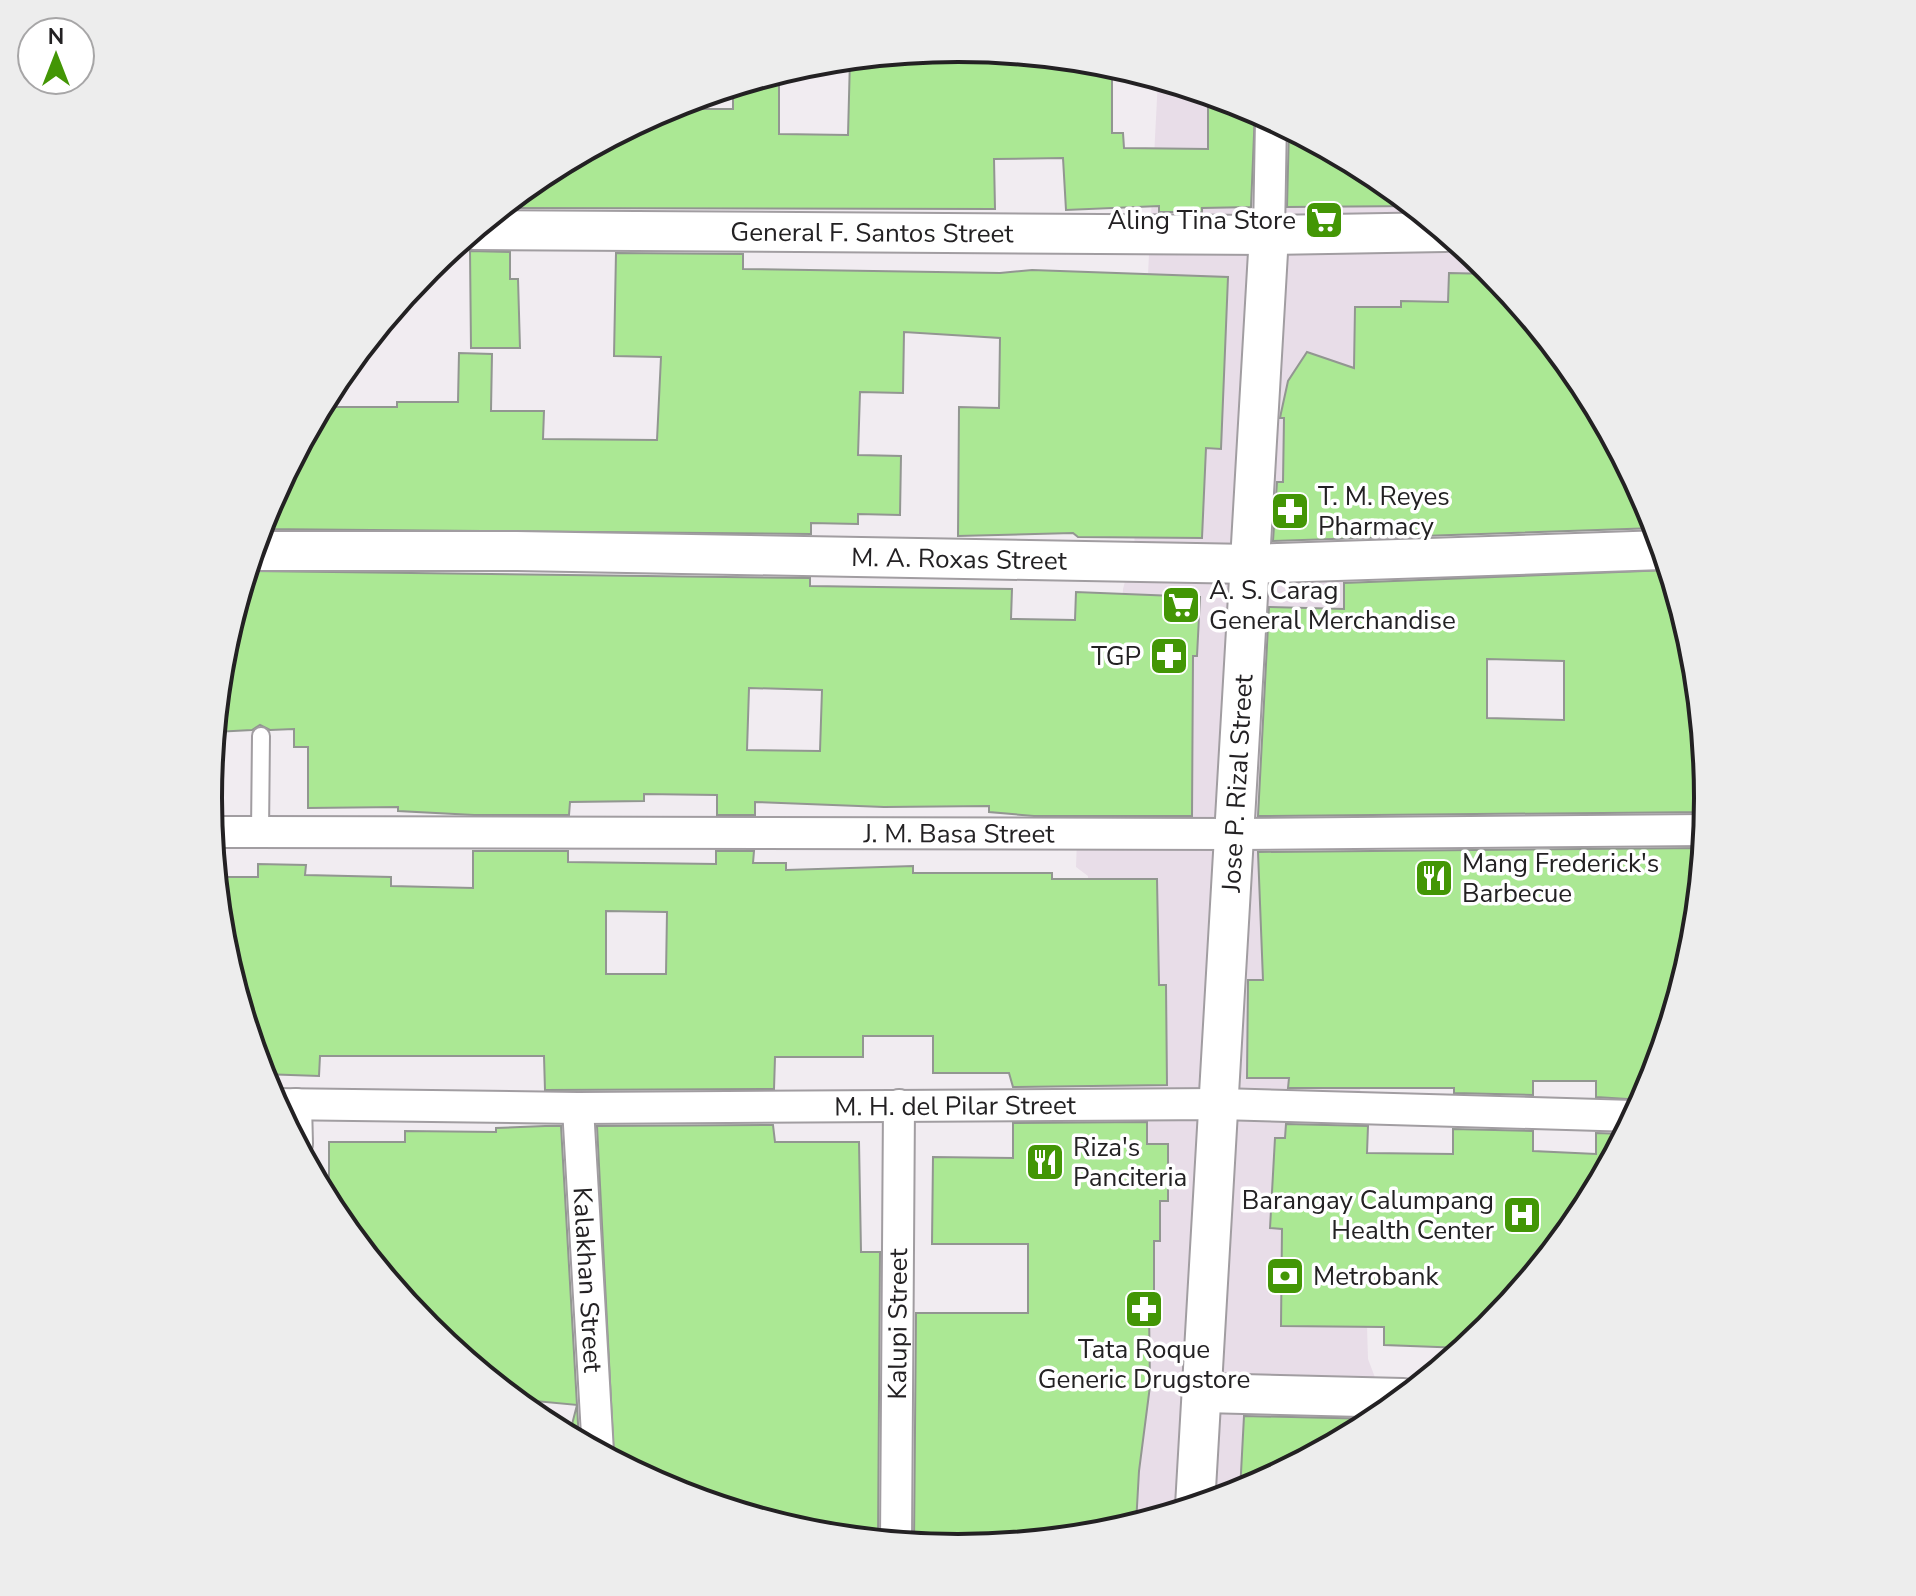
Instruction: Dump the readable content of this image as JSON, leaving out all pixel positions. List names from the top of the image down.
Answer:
{
  "streets": {
    "street": [
      "General F. Santos Street",
      "M. A. Roxas Street",
      "Jose P. Rizal Street",
      "J. M. Basa Street",
      "M. H. del Pilar Street",
      "Kalakhan Street",
      "Kalupi Street"
    ]
  },
  "crossings": [
    ["General F. Santos Street", "Jose P. Rizal Street"],
    ["M. A. Roxas Street", "Jose P. Rizal Street"],
    ["Jose P. Rizal Street", "J. M. Basa Street"],
    ["Jose P. Rizal Street", "M. H. del Pilar Street"],
    ["M. H. del Pilar Street", "Kalakhan Street"],
    ["M. H. del Pilar Street", "Kalupi Street"]
  ],
  "places": {
    "supermarket": ["Aling Tina Store", "A. S. Carag General Merchandise"],
    "pharmacy": ["T. M. Reyes Pharmacy", "TGP", "Tata Roque Generic Drugstore"],
    "restaurant": ["Mang Frederick's Barbecue", "Riza's Panciteria"],
    "hospital": ["Barangay Calumpang Health Center"],
    "bank": ["Metrobank"]
  },
  "north": "top"
}
